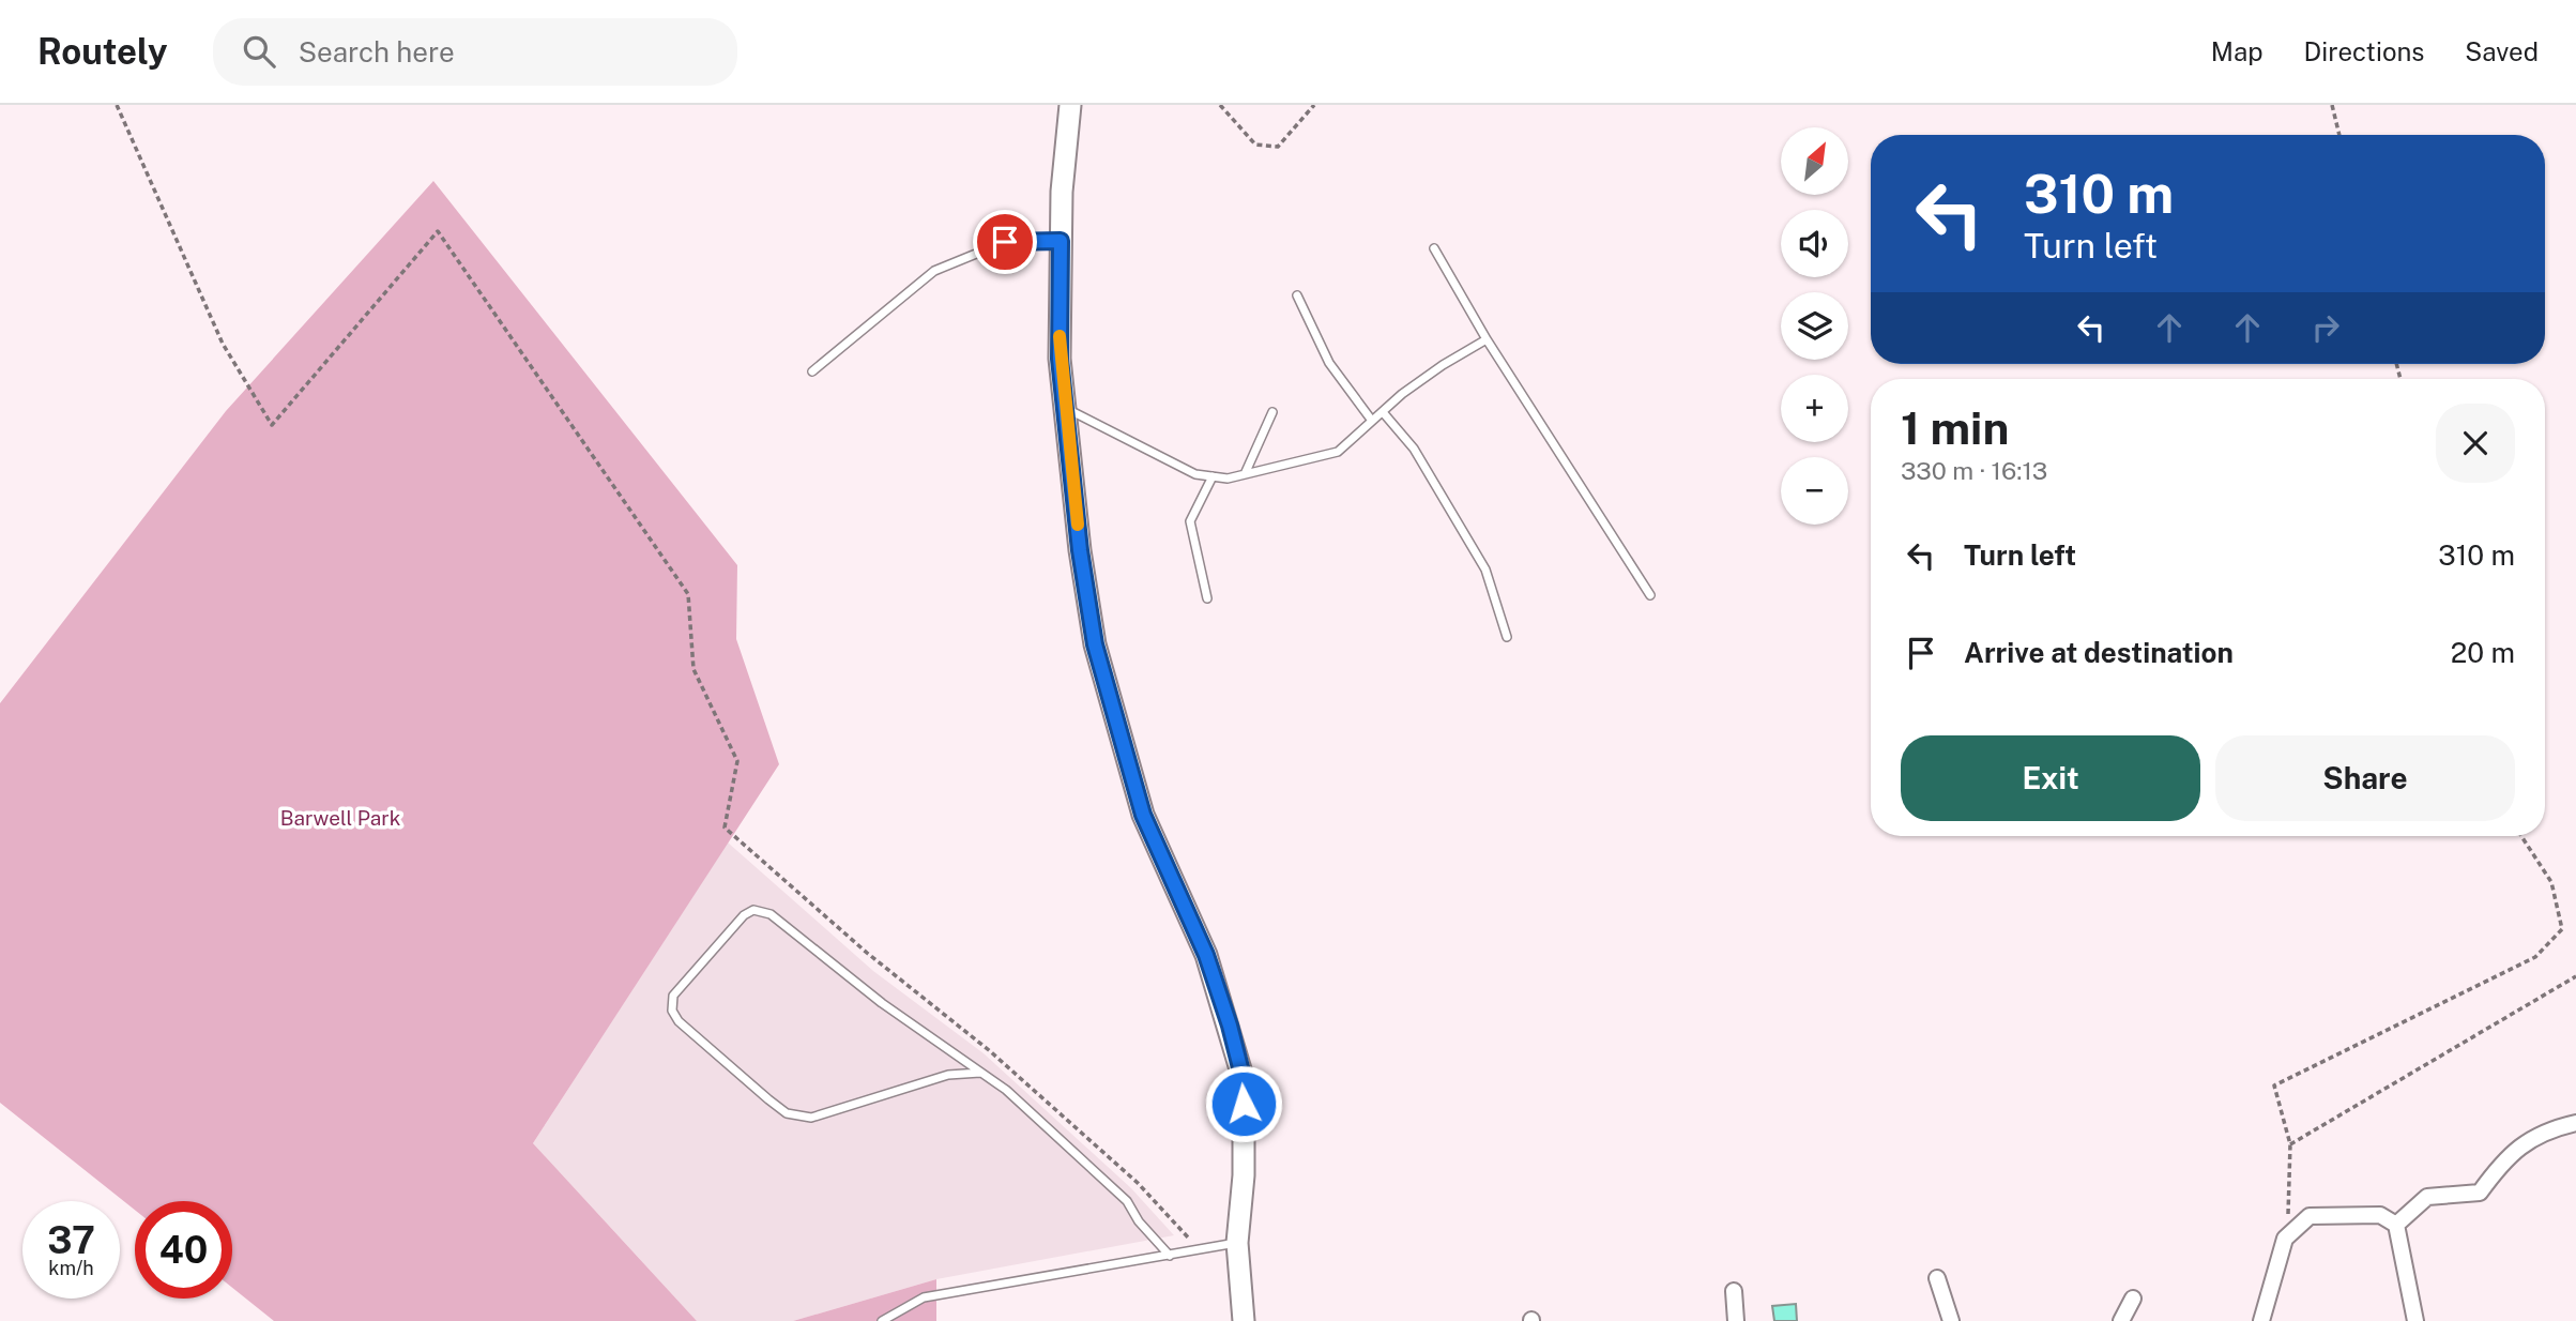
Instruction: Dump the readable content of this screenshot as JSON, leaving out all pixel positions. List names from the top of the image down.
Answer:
{
  "parks": ["Barwell Park"],
  "north": "top right",
  "page": {
    "header": "Routely",
    "search": "Search here",
    "nav": ["Map", "Directions", "Saved"],
    "map_buttons": ["+", "−"],
    "turn": ["310 m", "Turn left"],
    "heading": ["1 min", "330 m · 16:13"],
    "list": [
      {
        "name": "Turn left",
        "value": "310 m"
      },
      {
        "name": "Arrive at destination",
        "value": "20 m"
      }
    ],
    "buttons": ["Exit", "Share"],
    "speed": "37 km/h",
    "limit": "40"
  }
}
